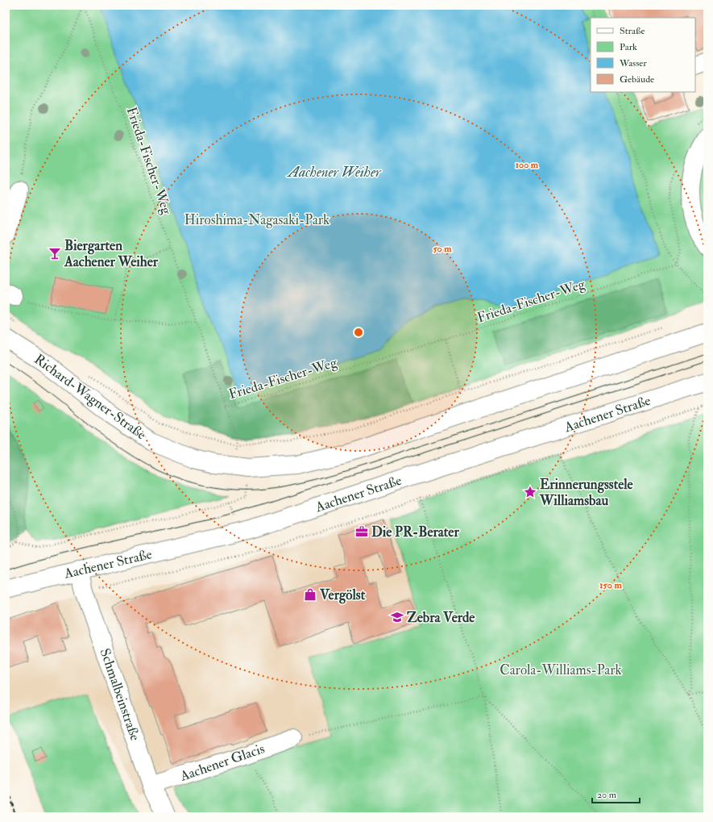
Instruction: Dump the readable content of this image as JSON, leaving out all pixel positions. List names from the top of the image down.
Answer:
{
  "streets": {
    "main road": [
      "Richard-Wagner-Straße",
      "Aachener Straße",
      "Schmalbeinstraße",
      "Aachener Glacis"
    ],
    "path": ["Frieda-Fischer-Weg"]
  },
  "crossings": [
    ["Aachener Straße", "Schmalbeinstraße"],
    ["Schmalbeinstraße", "Aachener Glacis"]
  ],
  "water": ["Aachener Weiher"],
  "parks": ["Hiroshima-Nagasaki-Park", "Carola-Williams-Park"],
  "places": {
    "bar": ["Biergarten Aachener Weiher"],
    "place": ["Erinnerungsstele Williamsbau"],
    "office": ["Die PR-Berater"],
    "shop": ["Vergölst"],
    "school or university": ["Zebra Verde"]
  },
  "legend": [
    "Straße",
    "Park",
    "Wasser",
    "Gebäude"
  ],
  "scale_bar": "20 m",
  "rings": ["100 m", "50 m", "150 m"]
}
